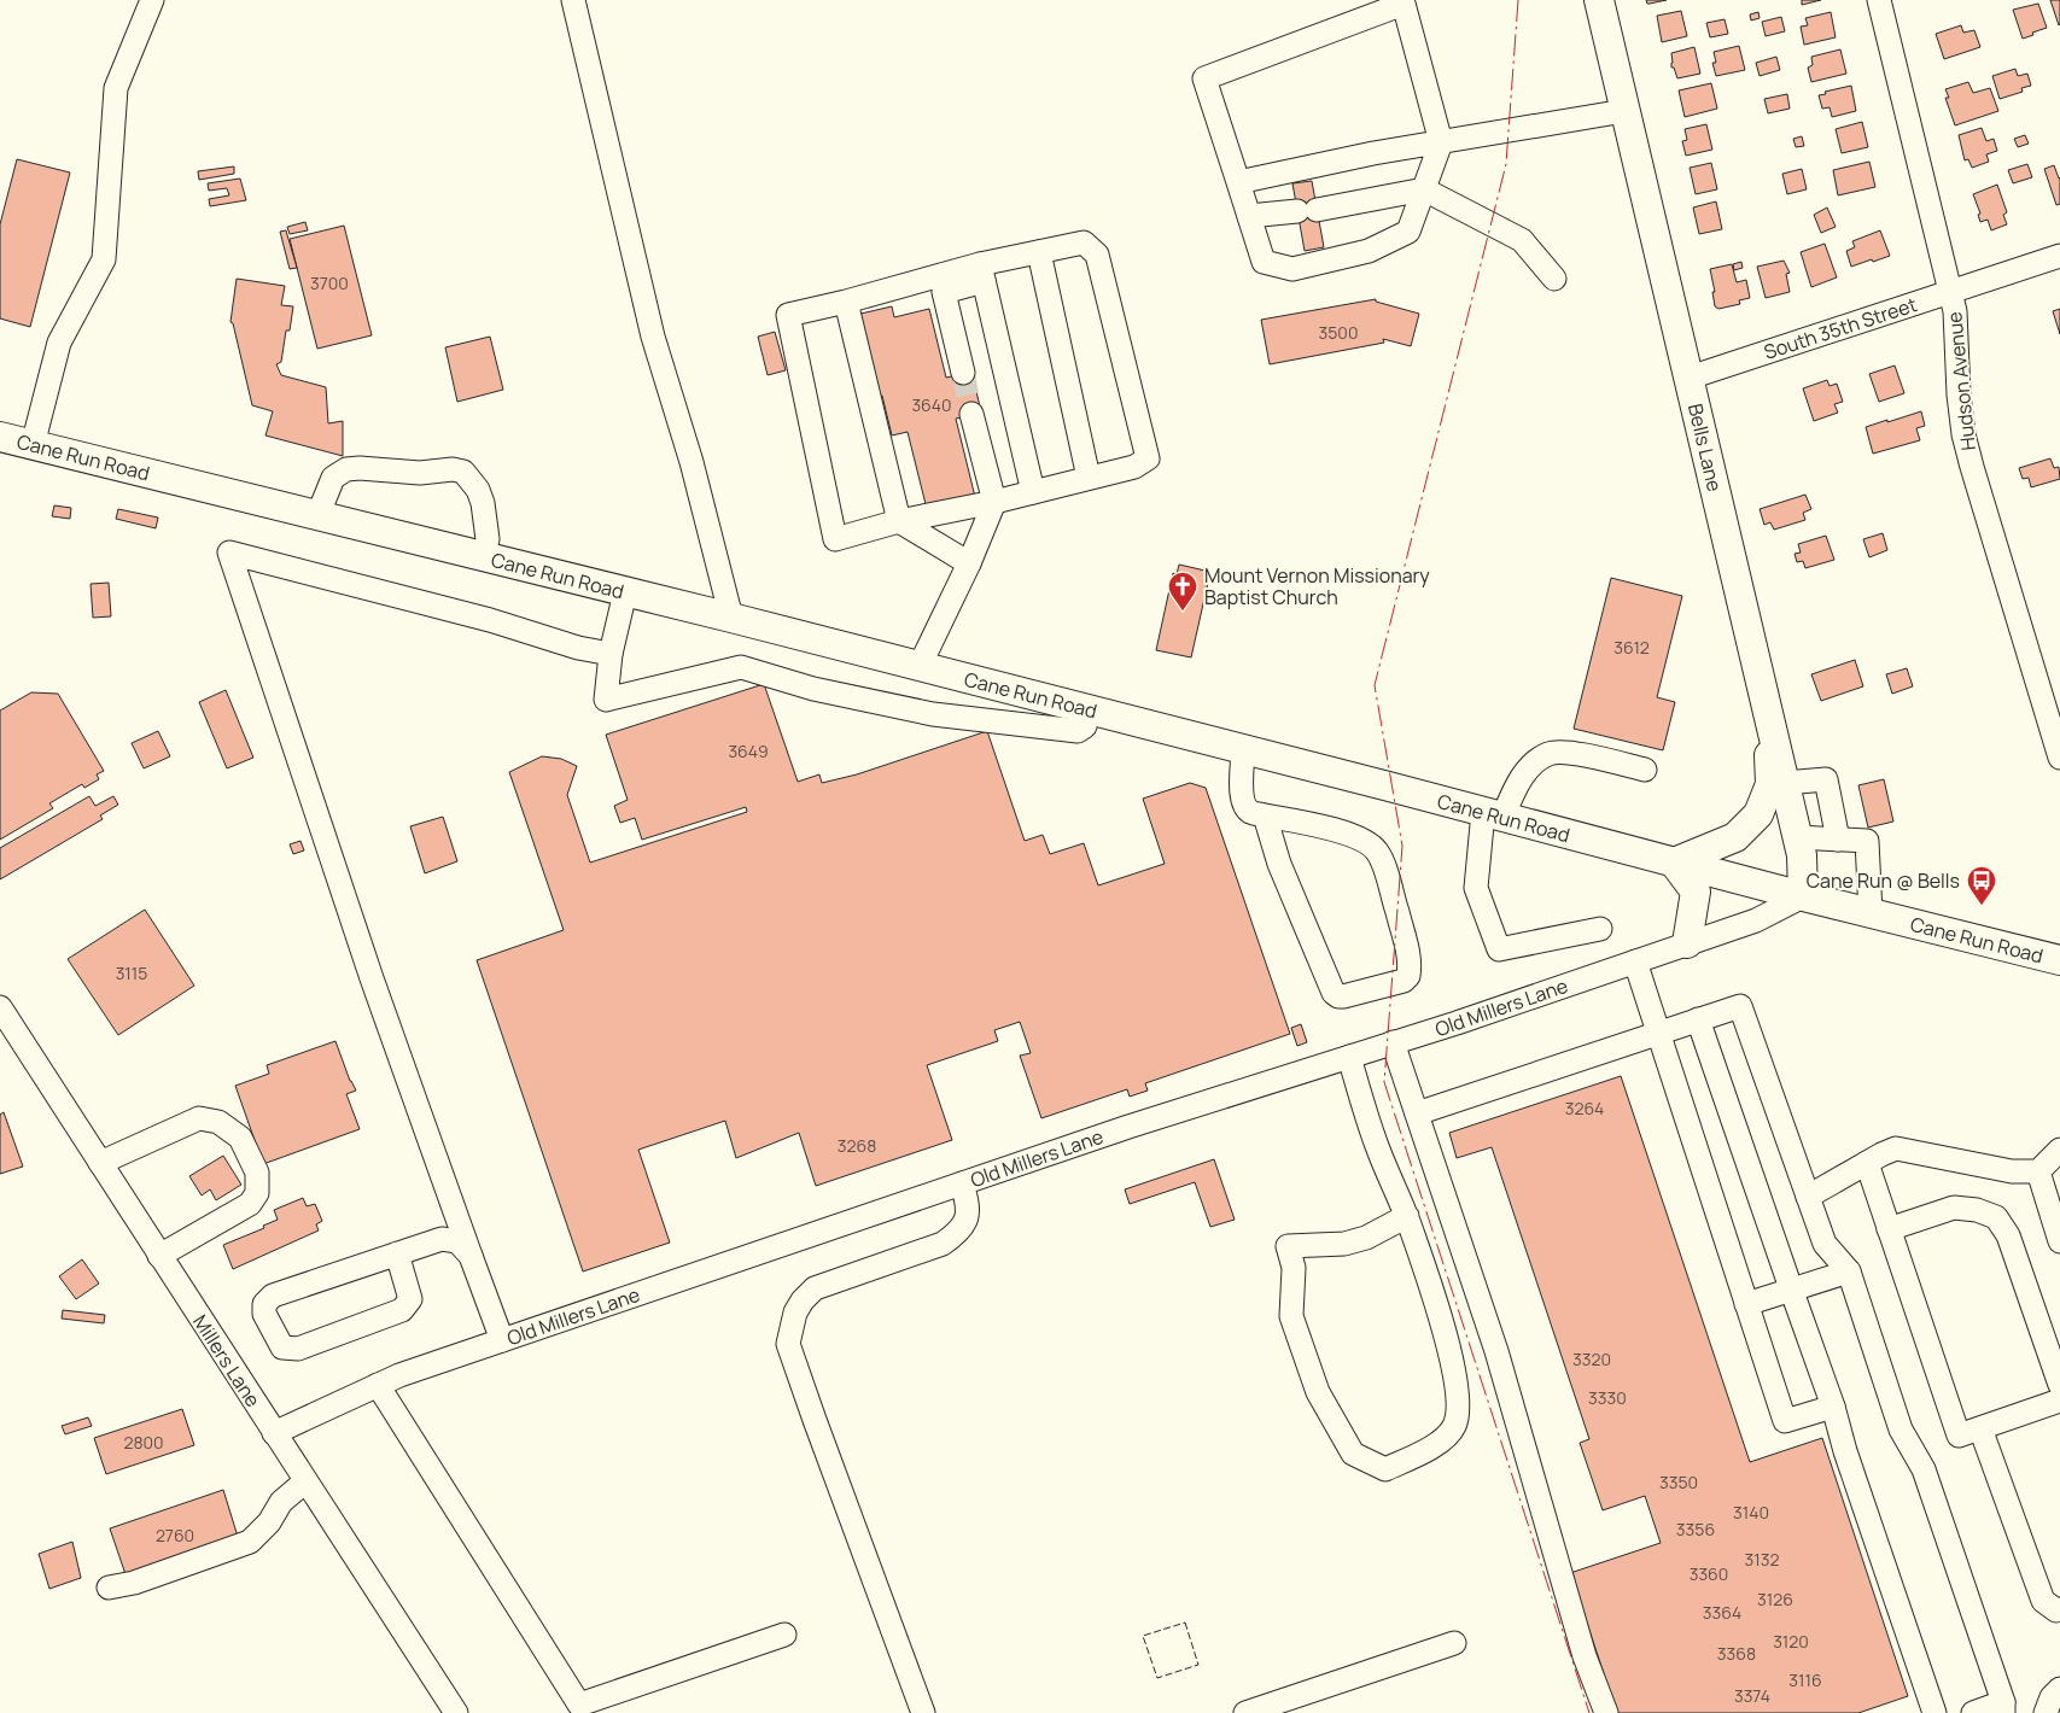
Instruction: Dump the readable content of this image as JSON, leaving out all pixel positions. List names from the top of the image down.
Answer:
{
  "streets": {
    "main road": ["Bells Lane", "Cane Run Road"],
    "street": [
      "South 35th Street",
      "Hudson Avenue",
      "Old Millers Lane",
      "Millers Lane"
    ]
  },
  "crossings": [
    ["South 35th Street", "Hudson Avenue"],
    ["South 35th Street", "Bells Lane"],
    ["Bells Lane", "Cane Run Road"],
    ["Bells Lane", "Old Millers Lane"],
    ["Cane Run Road", "Old Millers Lane"],
    ["Old Millers Lane", "Millers Lane"]
  ],
  "places": {
    "church": ["Mount Vernon Missionary Baptist Church"],
    "bus stop": ["Cane Run @ Bells"]
  },
  "house_numbers": [
    "3700",
    "3500",
    "3640",
    "3612",
    "3649",
    "3115",
    "3264",
    "3268",
    "3320",
    "3330",
    "2800",
    "3350",
    "3140",
    "3356",
    "2760",
    "3132",
    "3360",
    "3126",
    "3364",
    "3120",
    "3368",
    "3116",
    "3374"
  ]
}
